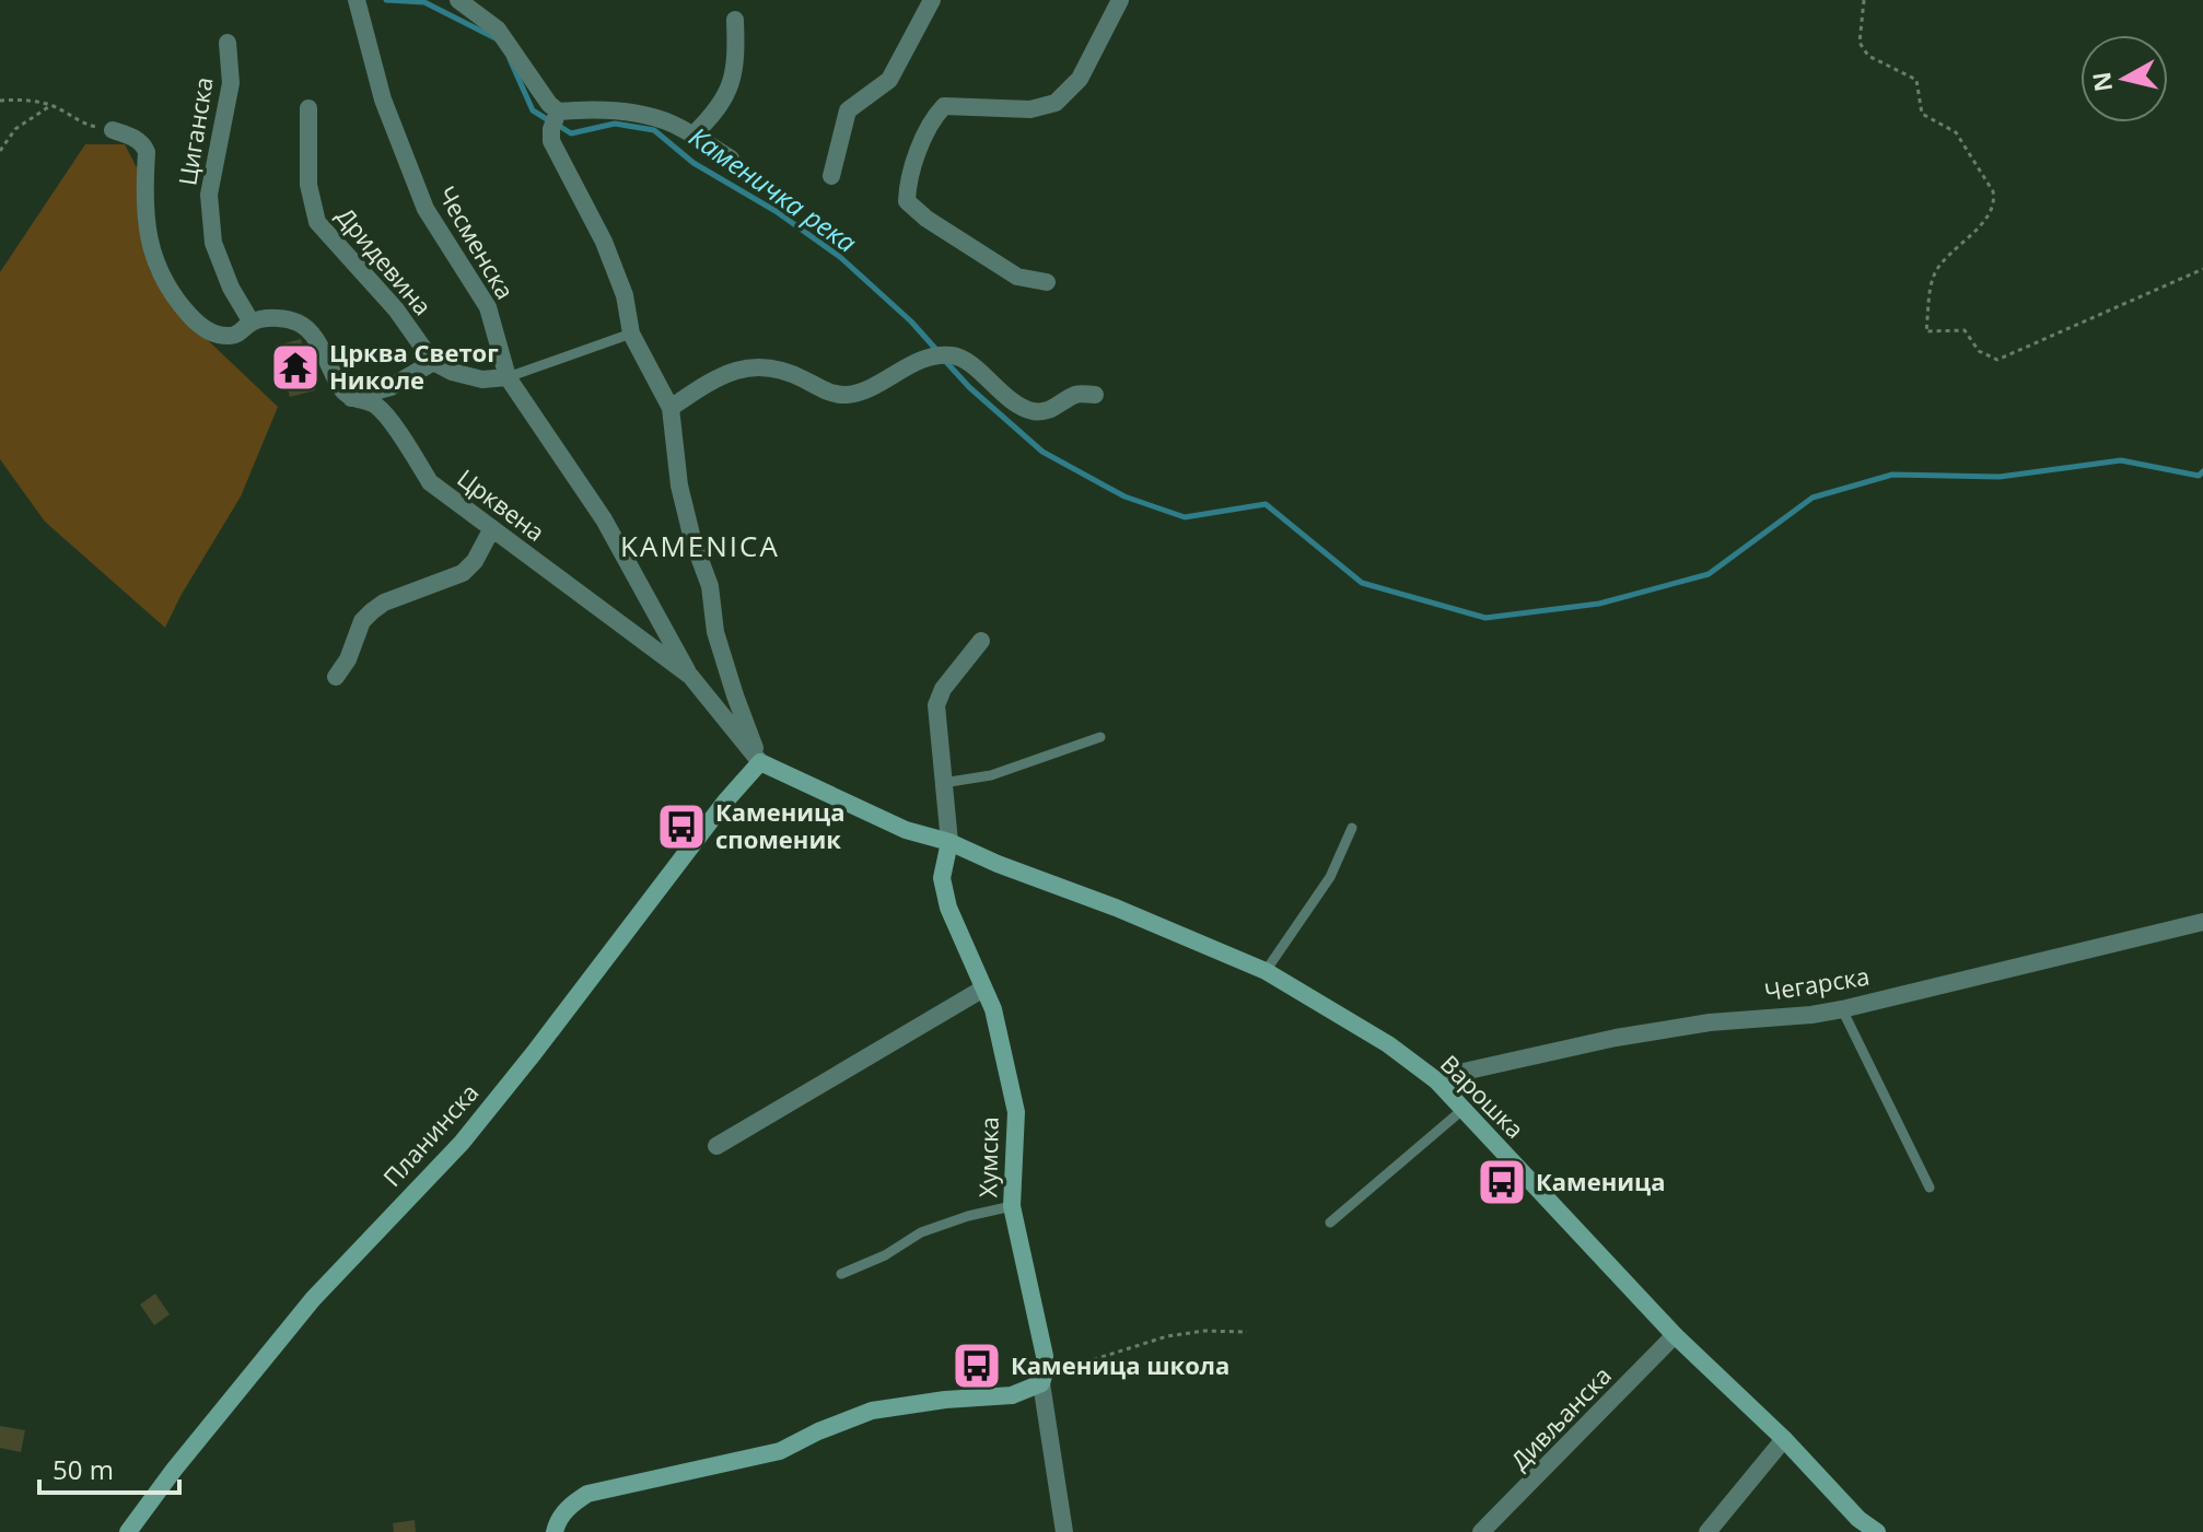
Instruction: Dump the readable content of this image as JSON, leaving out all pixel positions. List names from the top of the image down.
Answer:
{
  "streets": {
    "street": [
      "Циганска",
      "Чесменска",
      "Дридевина",
      "Црквена",
      "Чегарска",
      "Варошка",
      "Планинска",
      "Хумска",
      "Дивљанска"
    ]
  },
  "crossings": [
    ["Циганска", "Црквена"],
    ["Чесменска", "Црквена"],
    ["Црквена", "Варошка"],
    ["Црквена", "Планинска"],
    ["Црквена", "Хумска"],
    ["Чегарска", "Варошка"],
    ["Варошка", "Хумска"],
    ["Варошка", "Дивљанска"]
  ],
  "districts": ["KAMENICA"],
  "water": ["Каменичка река"],
  "places": {
    "temple": ["Црква Светог Николе"],
    "bus stop": ["Каменица споменик", "Каменица", "Каменица школа"]
  },
  "scale_bar": "50 m",
  "north": "left"
}
